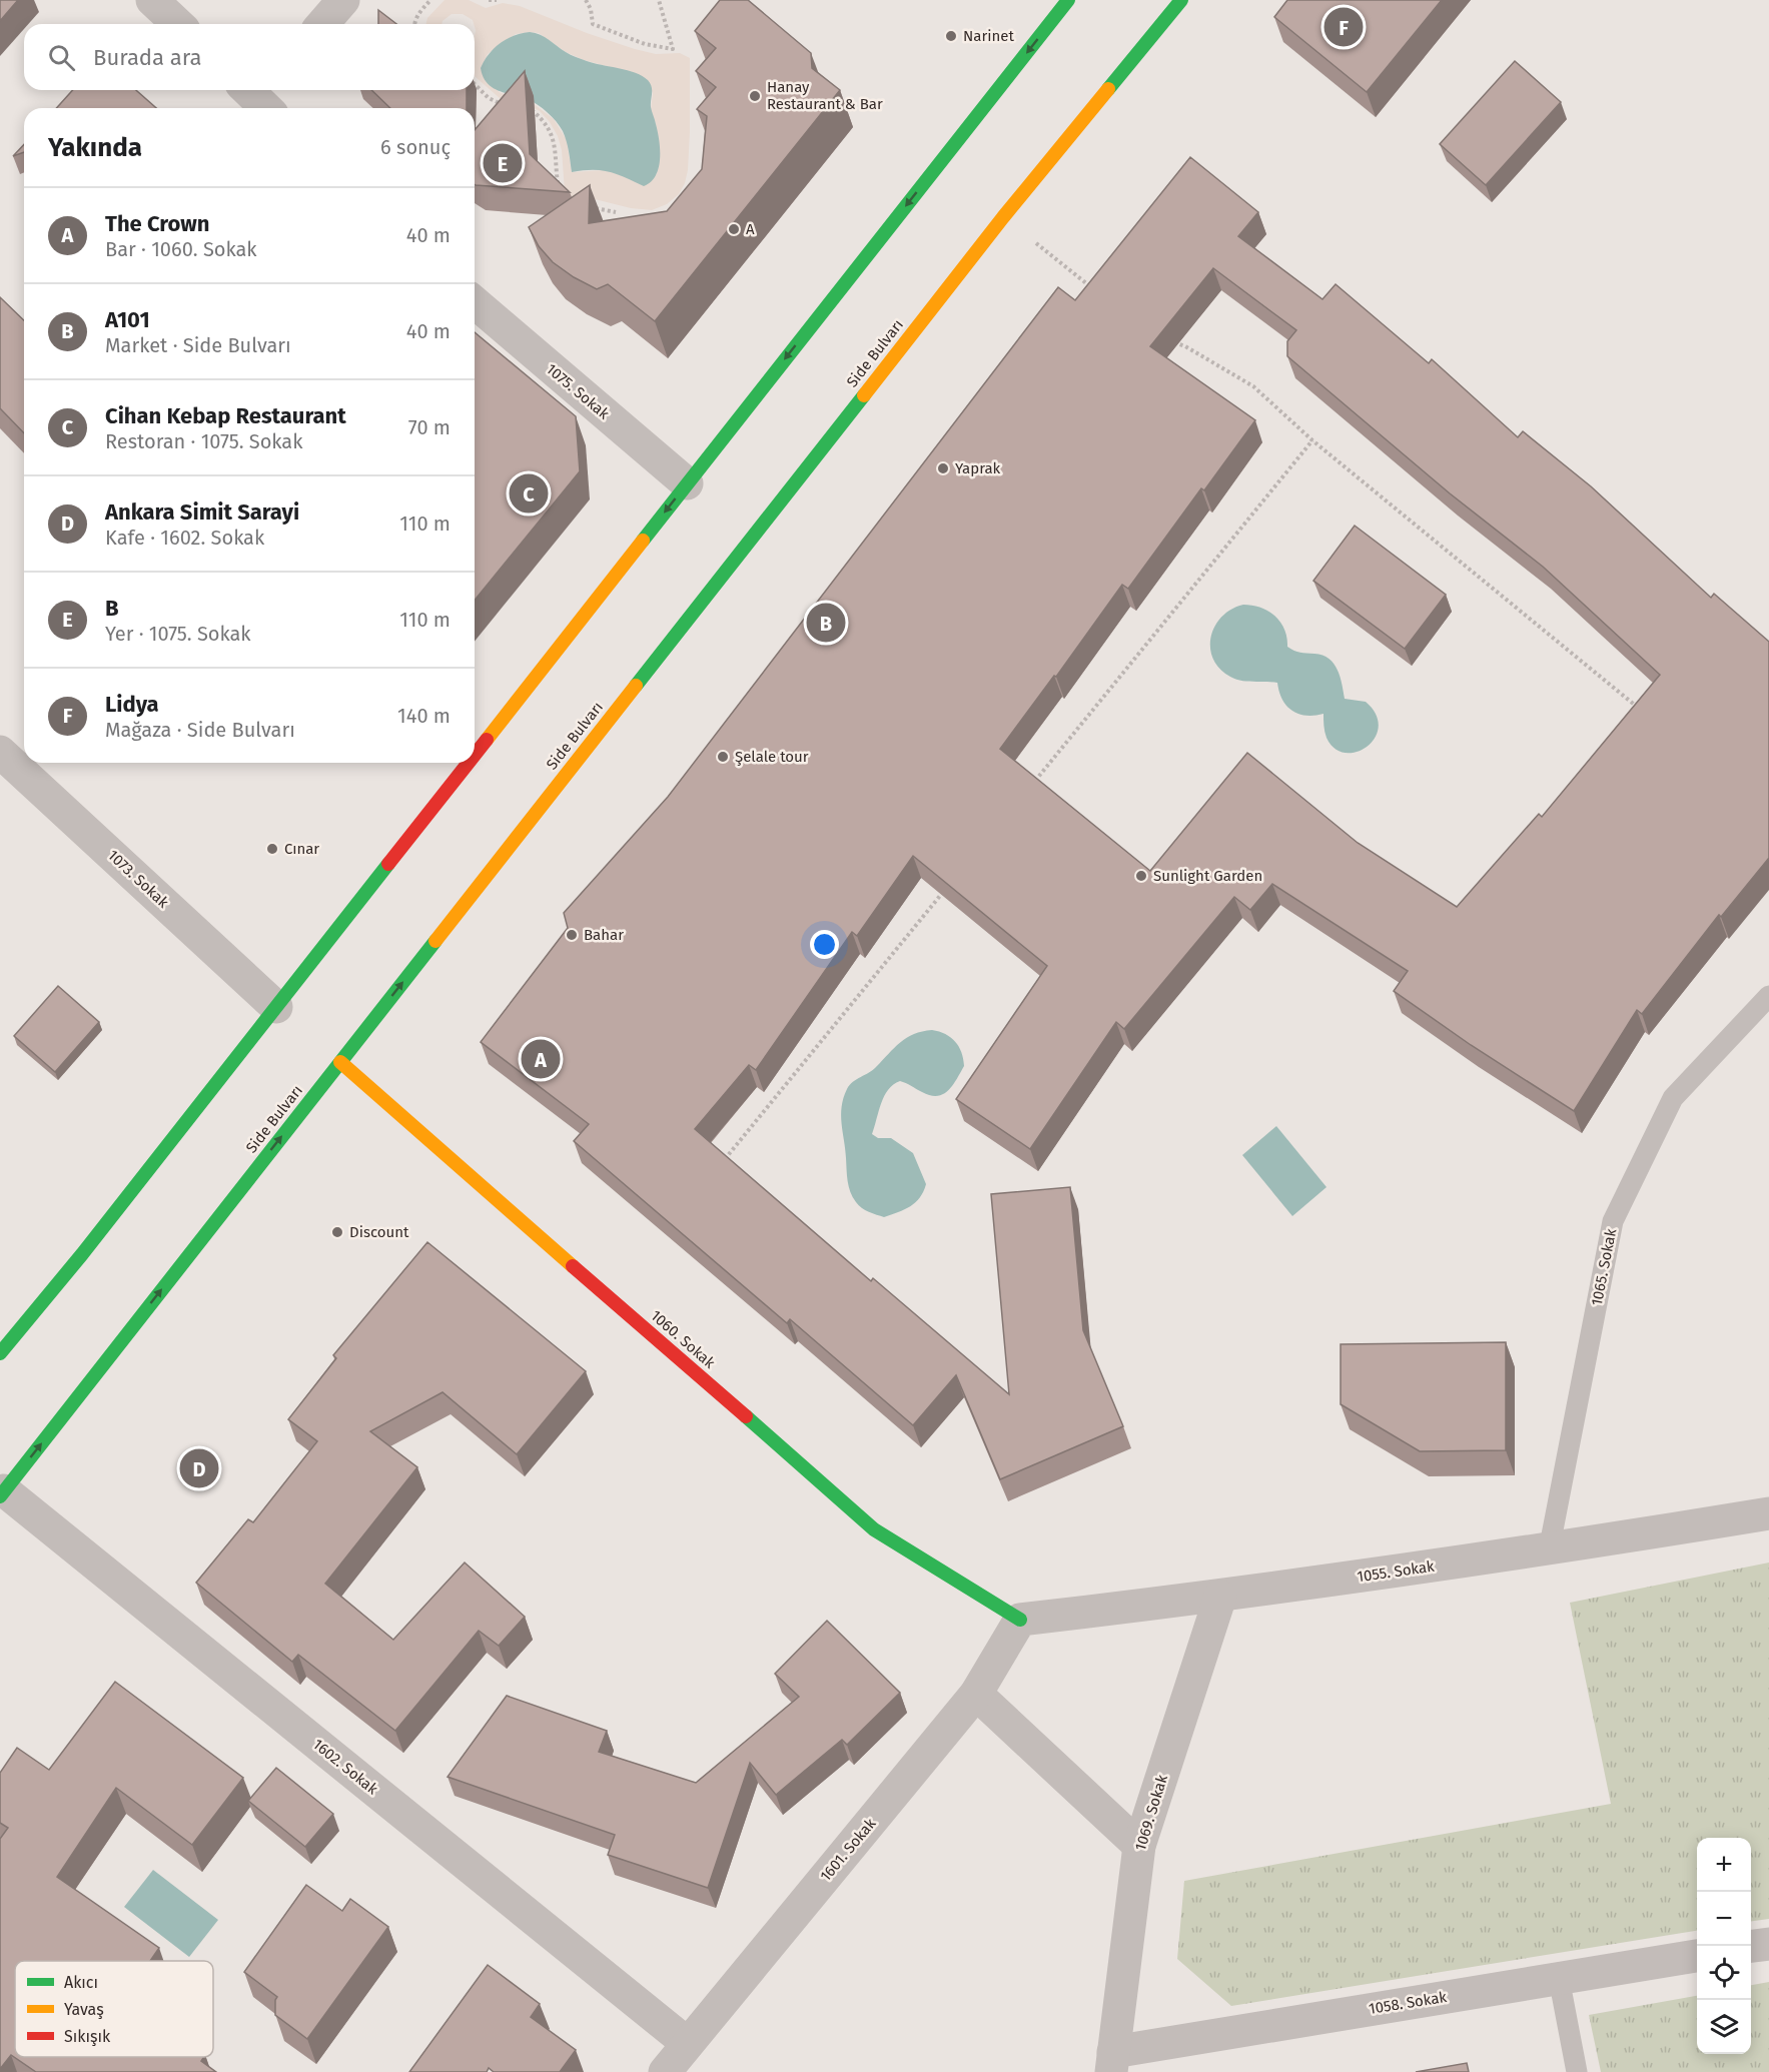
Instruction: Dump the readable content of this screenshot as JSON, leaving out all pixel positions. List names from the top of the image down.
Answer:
{
  "streets": {
    "main road": ["Side Bulvarı", "1060. Sokak"],
    "street": [
      "1075. Sokak",
      "1073. Sokak",
      "1055. Sokak",
      "1602. Sokak",
      "1069. Sokak",
      "1601. Sokak",
      "1058. Sokak"
    ],
    "lane": ["1065. Sokak"]
  },
  "crossings": [
    ["Side Bulvarı", "1060. Sokak"],
    ["Side Bulvarı", "1602. Sokak"],
    ["1065. Sokak", "1055. Sokak"],
    ["1060. Sokak", "1055. Sokak"],
    ["1060. Sokak", "1601. Sokak"],
    ["1055. Sokak", "1069. Sokak"],
    ["1055. Sokak", "1601. Sokak"],
    ["1602. Sokak", "1601. Sokak"],
    ["1069. Sokak", "1058. Sokak"]
  ],
  "places": [
    "Narinet",
    "Hanay Restaurant & Bar",
    "A",
    "Yaprak",
    "Şelale tour",
    "Cınar",
    "Sunlight Garden",
    "Bahar",
    "Discount"
  ],
  "legend": ["Akıcı", "Yavaş", "Sıkışık"],
  "page": {
    "pins": [
      "F",
      "E",
      "C",
      "B",
      "A",
      "D"
    ],
    "search": "Burada ara",
    "heading": ["Yakında", "6 sonuç"],
    "list": [
      {
        "mark": "A",
        "name": "The Crown",
        "note": "Bar · 1060. Sokak",
        "value": "40 m"
      },
      {
        "mark": "B",
        "name": "A101",
        "note": "Market · Side Bulvarı",
        "value": "40 m"
      },
      {
        "mark": "C",
        "name": "Cihan Kebap Restaurant",
        "note": "Restoran · 1075. Sokak",
        "value": "70 m"
      },
      {
        "mark": "D",
        "name": "Ankara Simit Sarayi",
        "note": "Kafe · 1602. Sokak",
        "value": "110 m"
      },
      {
        "mark": "E",
        "name": "B",
        "note": "Yer · 1075. Sokak",
        "value": "110 m"
      },
      {
        "mark": "F",
        "name": "Lidya",
        "note": "Mağaza · Side Bulvarı",
        "value": "140 m"
      }
    ],
    "map_buttons": ["+", "−"]
  }
}
